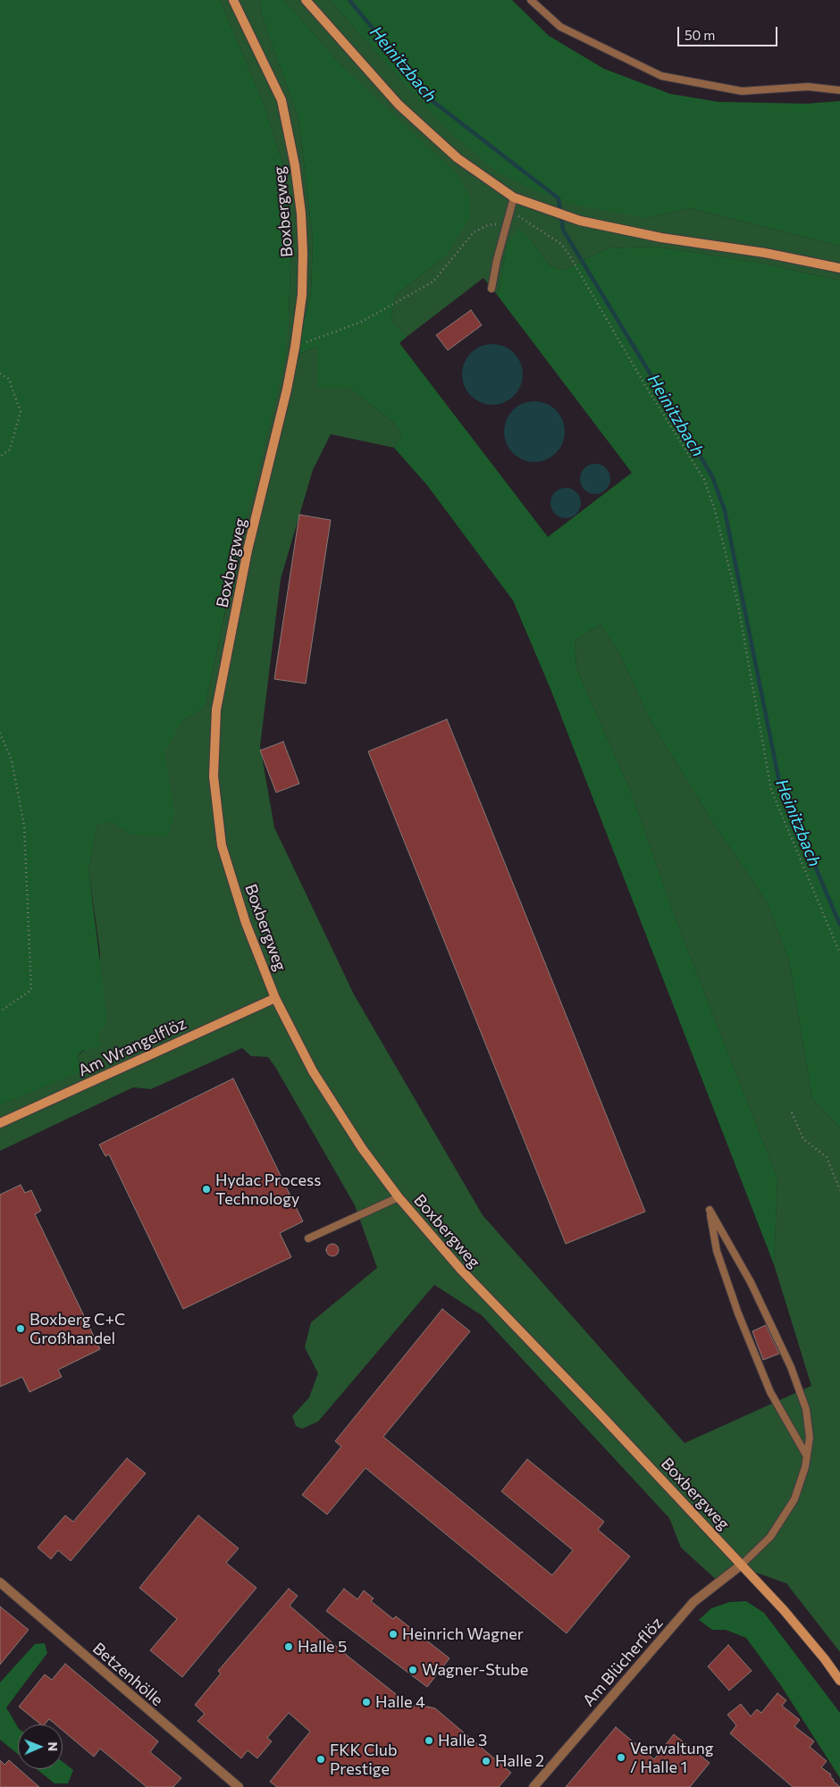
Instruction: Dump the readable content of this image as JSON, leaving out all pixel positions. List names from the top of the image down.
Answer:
{
  "streets": {
    "street": [
      "Boxbergweg",
      "Am Wrangelflöz",
      "Am Blücherflöz",
      "Betzenhölle"
    ]
  },
  "crossings": [
    ["Boxbergweg", "Am Wrangelflöz"],
    ["Boxbergweg", "Am Blücherflöz"]
  ],
  "water": ["Heinitzbach"],
  "places": [
    "Hydac Process Technology",
    "Boxberg C+C Großhandel",
    "Heinrich Wagner",
    "Halle 5",
    "Wagner-Stube",
    "Halle 4",
    "Halle 3",
    "Verwaltung / Halle 1",
    "FKK Club Prestige",
    "Halle 2"
  ],
  "scale_bar": "50 m",
  "north": "right"
}
